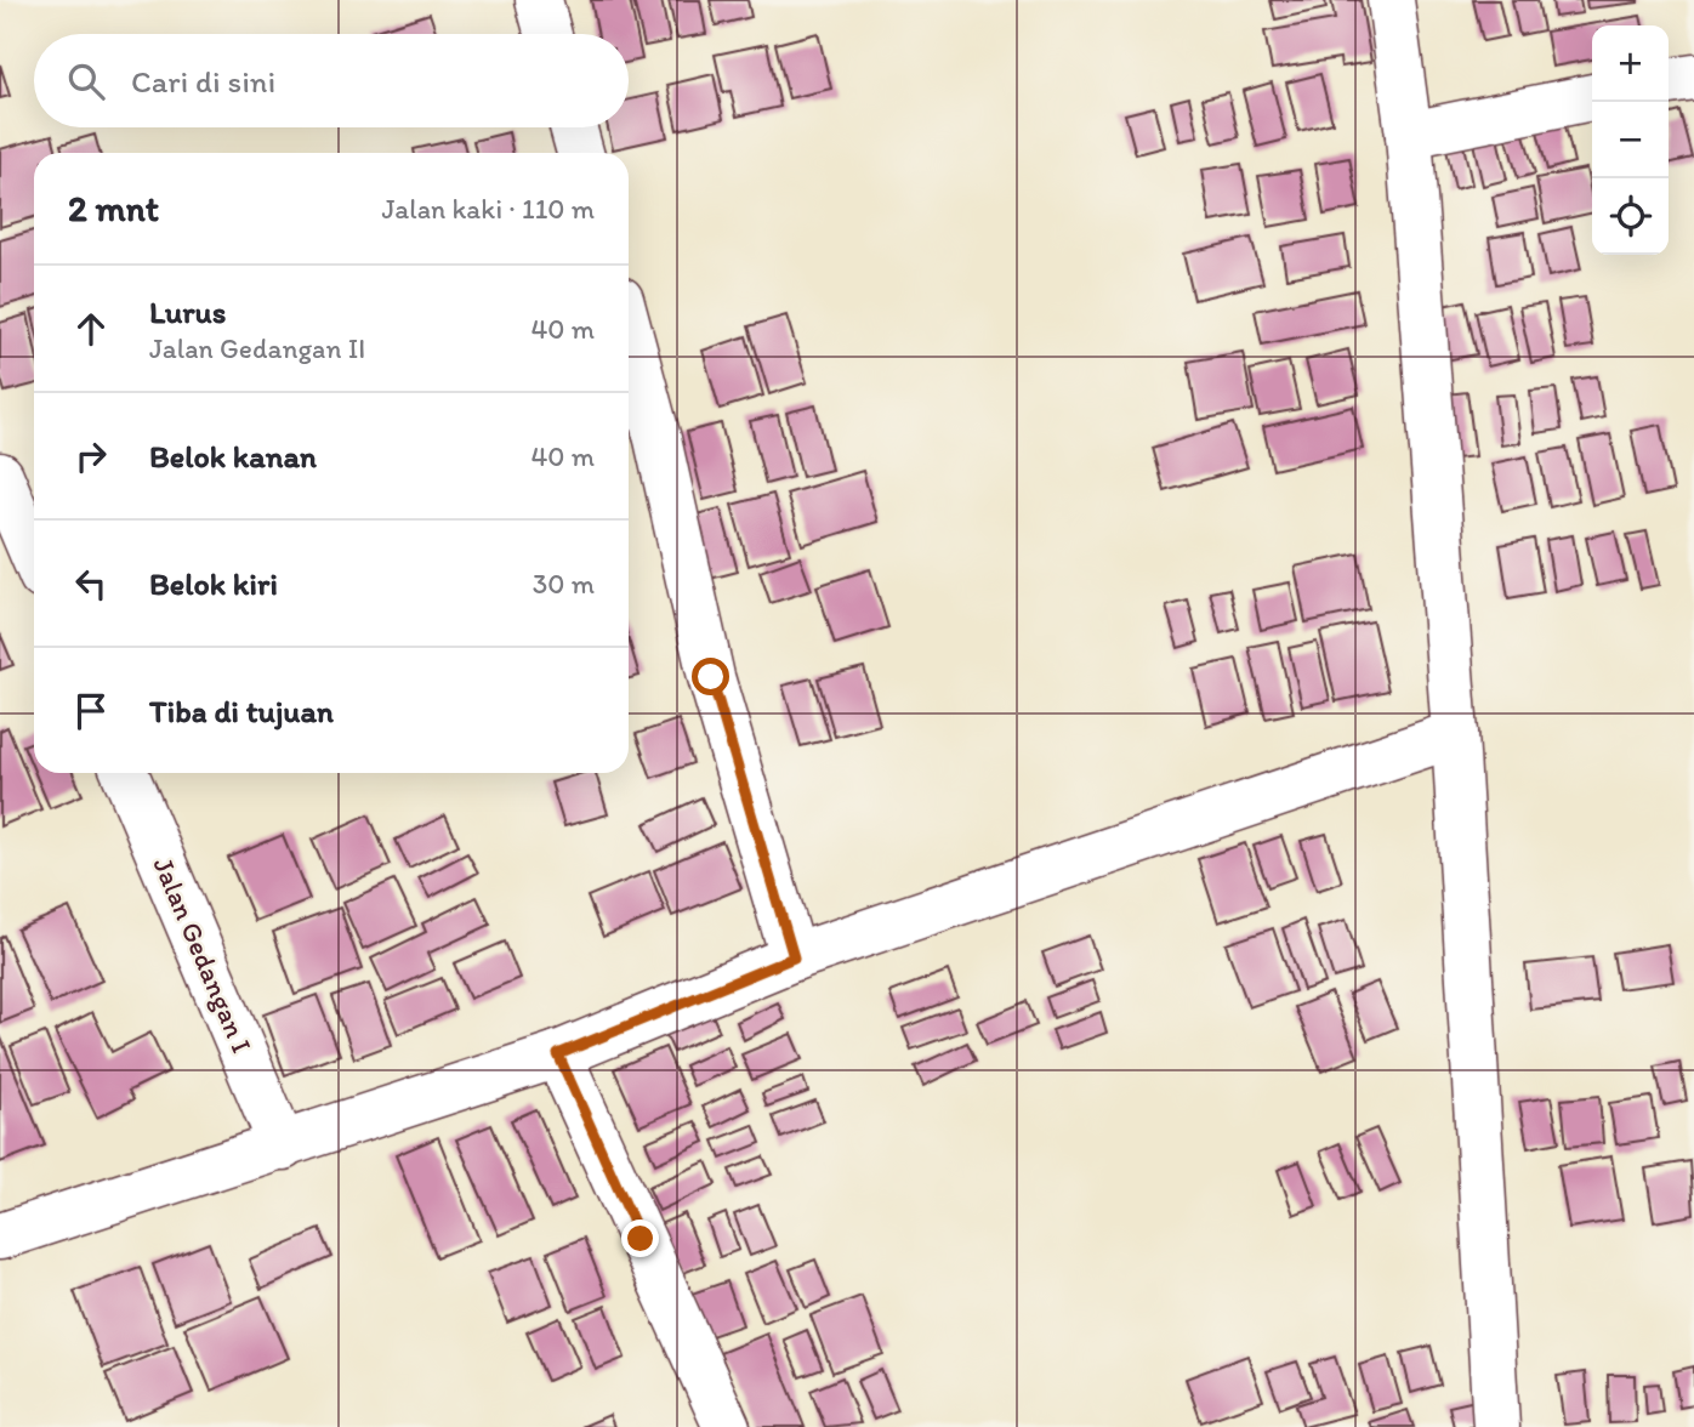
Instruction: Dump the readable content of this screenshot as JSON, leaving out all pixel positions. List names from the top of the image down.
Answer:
{
  "streets": {
    "street": ["Jalan Gedangan I"]
  },
  "page": {
    "map_buttons": ["+", "−"],
    "search": "Cari di sini",
    "heading": ["2 mnt", "Jalan kaki · 110 m"],
    "list": [
      ["Lurus", "Jalan Gedangan II", "40 m"],
      ["Belok kanan", "40 m"],
      ["Belok kiri", "30 m"],
      "Tiba di tujuan"
    ]
  }
}
